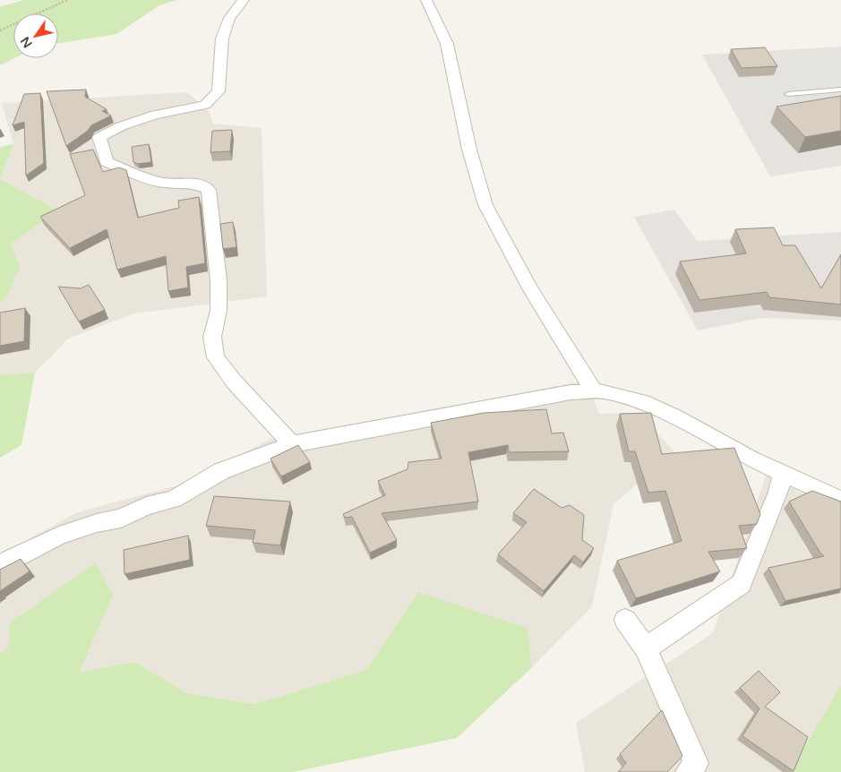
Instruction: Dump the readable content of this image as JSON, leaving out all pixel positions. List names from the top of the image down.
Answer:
{
  "north": "bottom left"
}
